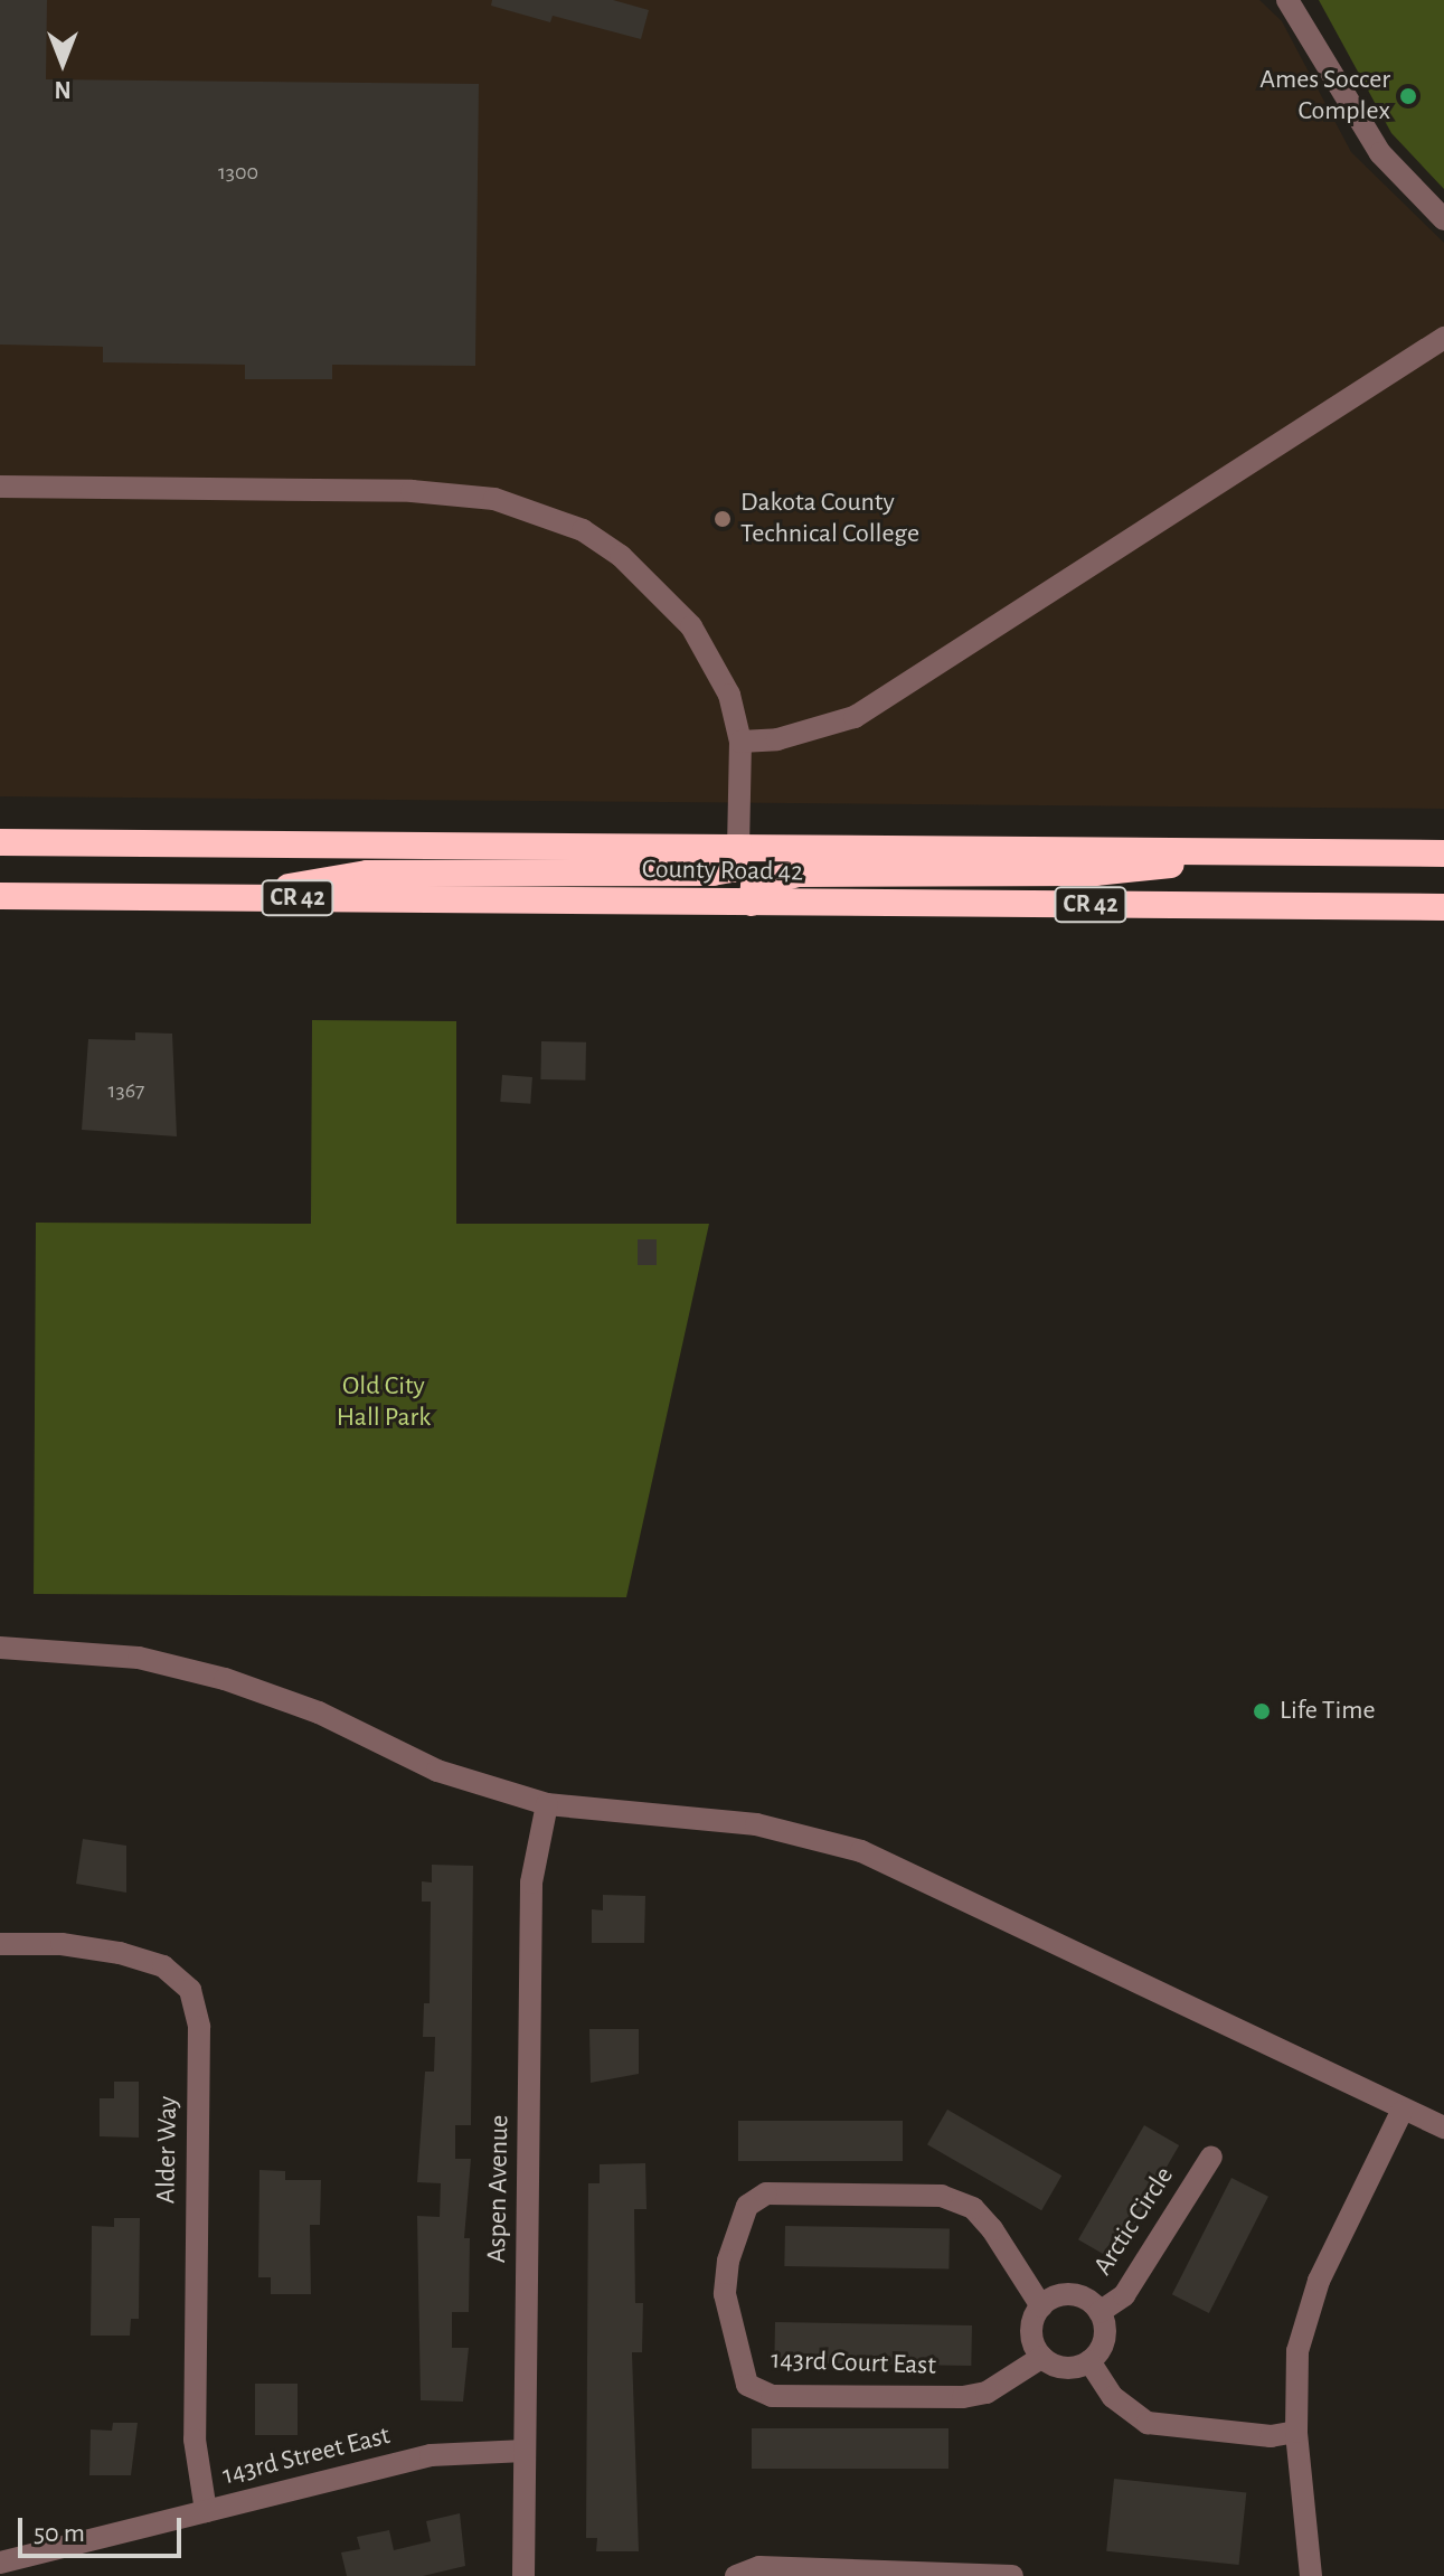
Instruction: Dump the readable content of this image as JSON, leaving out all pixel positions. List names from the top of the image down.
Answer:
{
  "streets": {
    "highway": ["County Road 42", "CR 42"],
    "street": [
      "Alder Way",
      "Aspen Avenue",
      "Arctic Circle",
      "143rd Court East",
      "143rd Street East"
    ]
  },
  "crossings": [
    ["Alder Way", "143rd Street East"],
    ["Aspen Avenue", "143rd Street East"],
    ["Arctic Circle", "143rd Court East"]
  ],
  "parks": ["Old City Hall Park"],
  "places": ["Ames Soccer Complex", "Dakota County Technical College", "Life Time"],
  "house_numbers": ["1300", "1367"],
  "scale_bar": "50 m",
  "north": "bottom"
}
